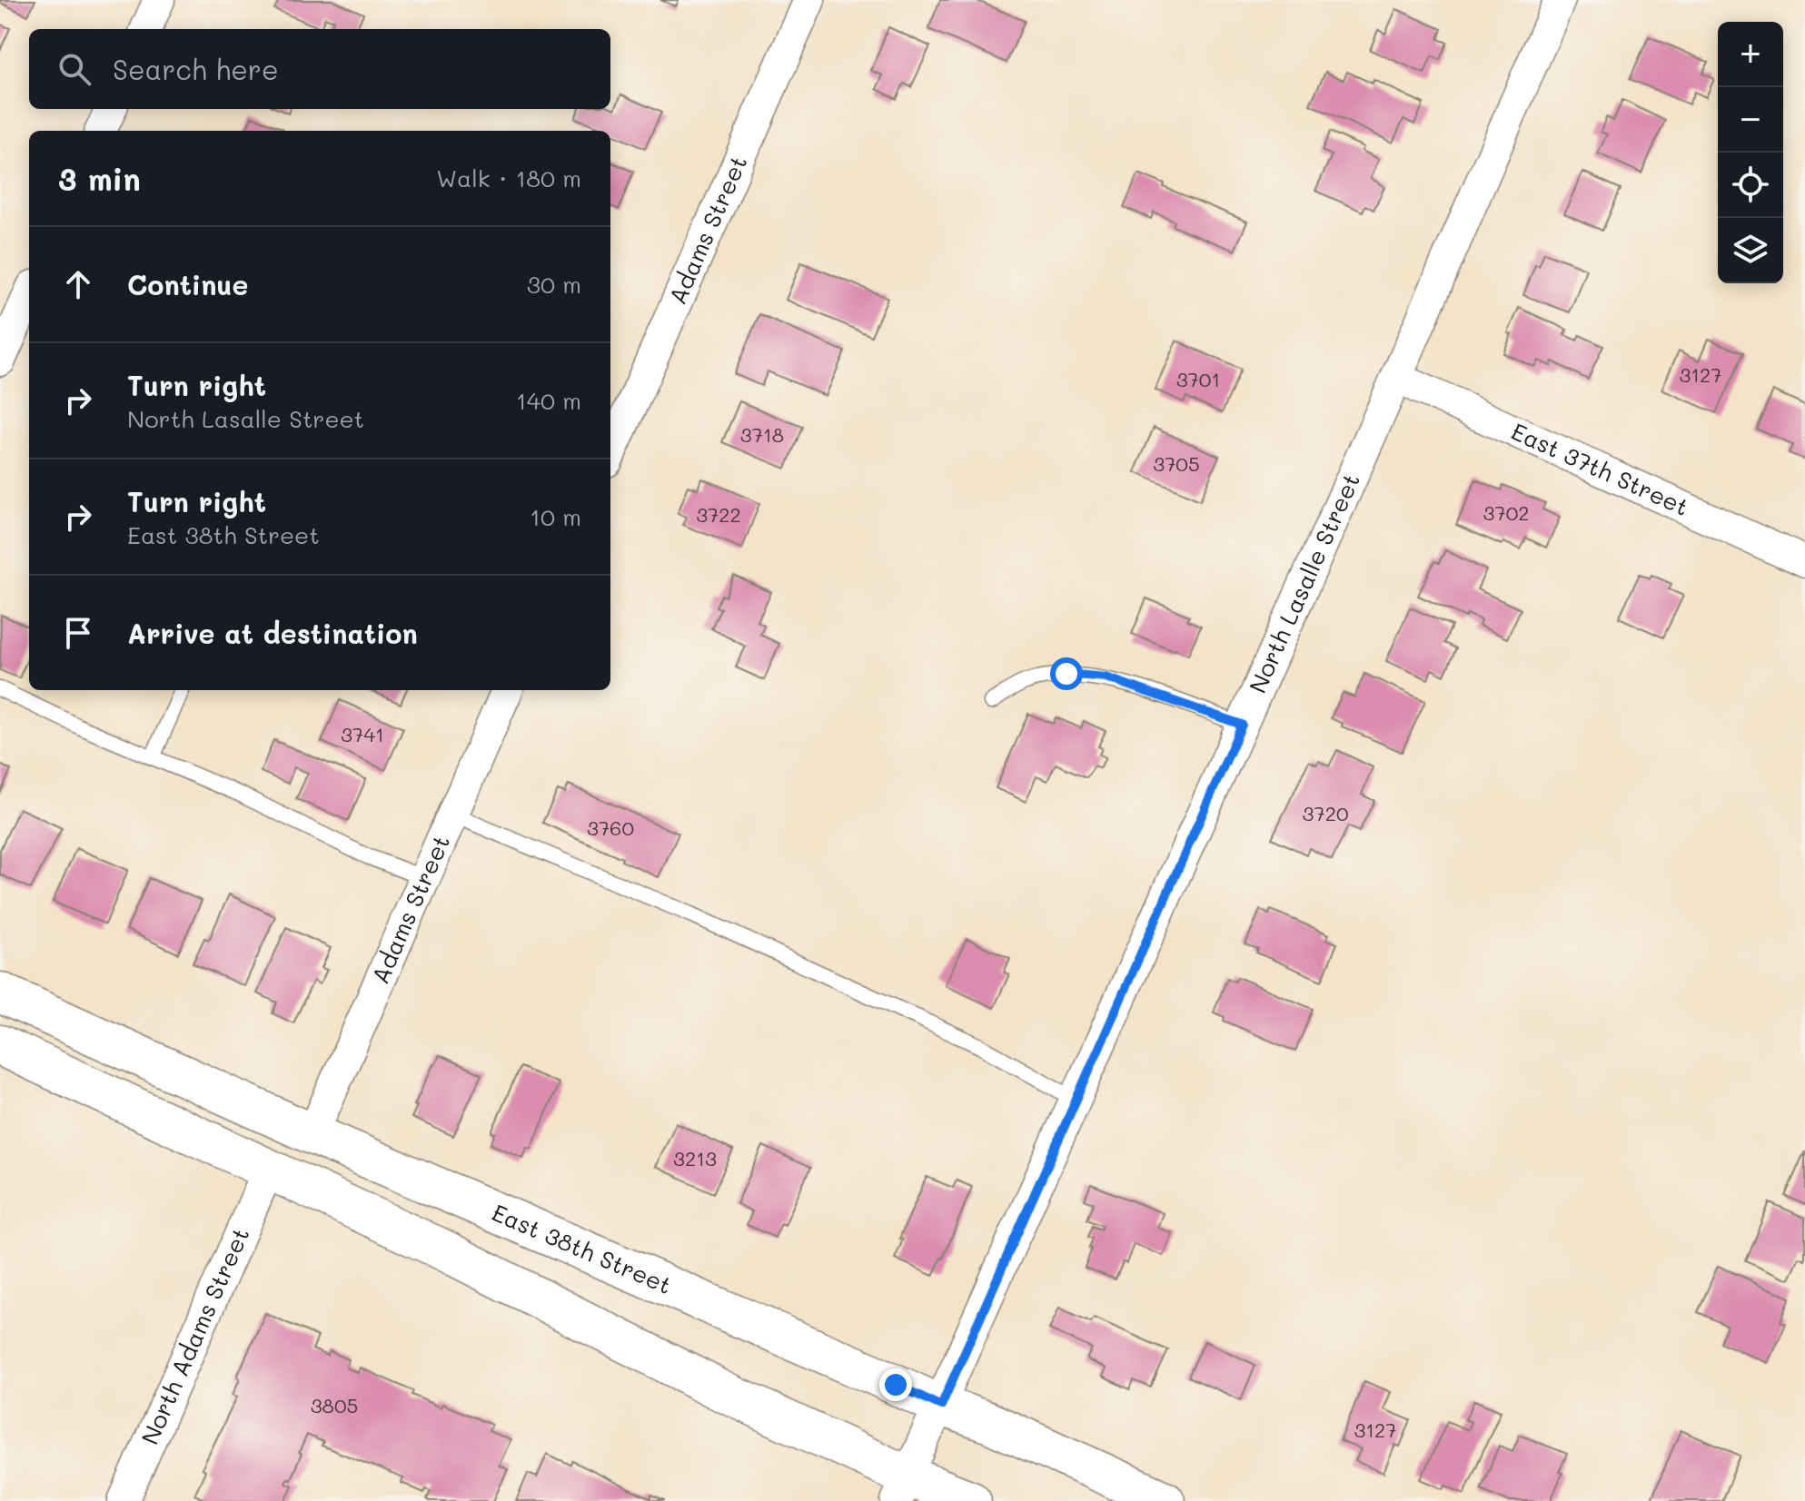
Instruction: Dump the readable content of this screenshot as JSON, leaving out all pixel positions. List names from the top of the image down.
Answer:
{
  "streets": {
    "main road": ["East 38th Street"],
    "street": [
      "Adams Street",
      "East 37th Street",
      "North Lasalle Street",
      "North Adams Street"
    ]
  },
  "crossings": [
    ["Adams Street", "East 38th Street"],
    ["East 37th Street", "North Lasalle Street"],
    ["North Lasalle Street", "East 38th Street"]
  ],
  "house_numbers": [
    "3127",
    "3701",
    "3718",
    "3705",
    "3702",
    "3722",
    "3741",
    "3720",
    "3760",
    "3213",
    "3805",
    "3127"
  ],
  "page": {
    "map_buttons": ["+", "−"],
    "search": "Search here",
    "heading": ["3 min", "Walk · 180 m"],
    "list": [
      ["Continue", "30 m"],
      ["Turn right", "North Lasalle Street", "140 m"],
      ["Turn right", "East 38th Street", "10 m"],
      "Arrive at destination"
    ]
  }
}
